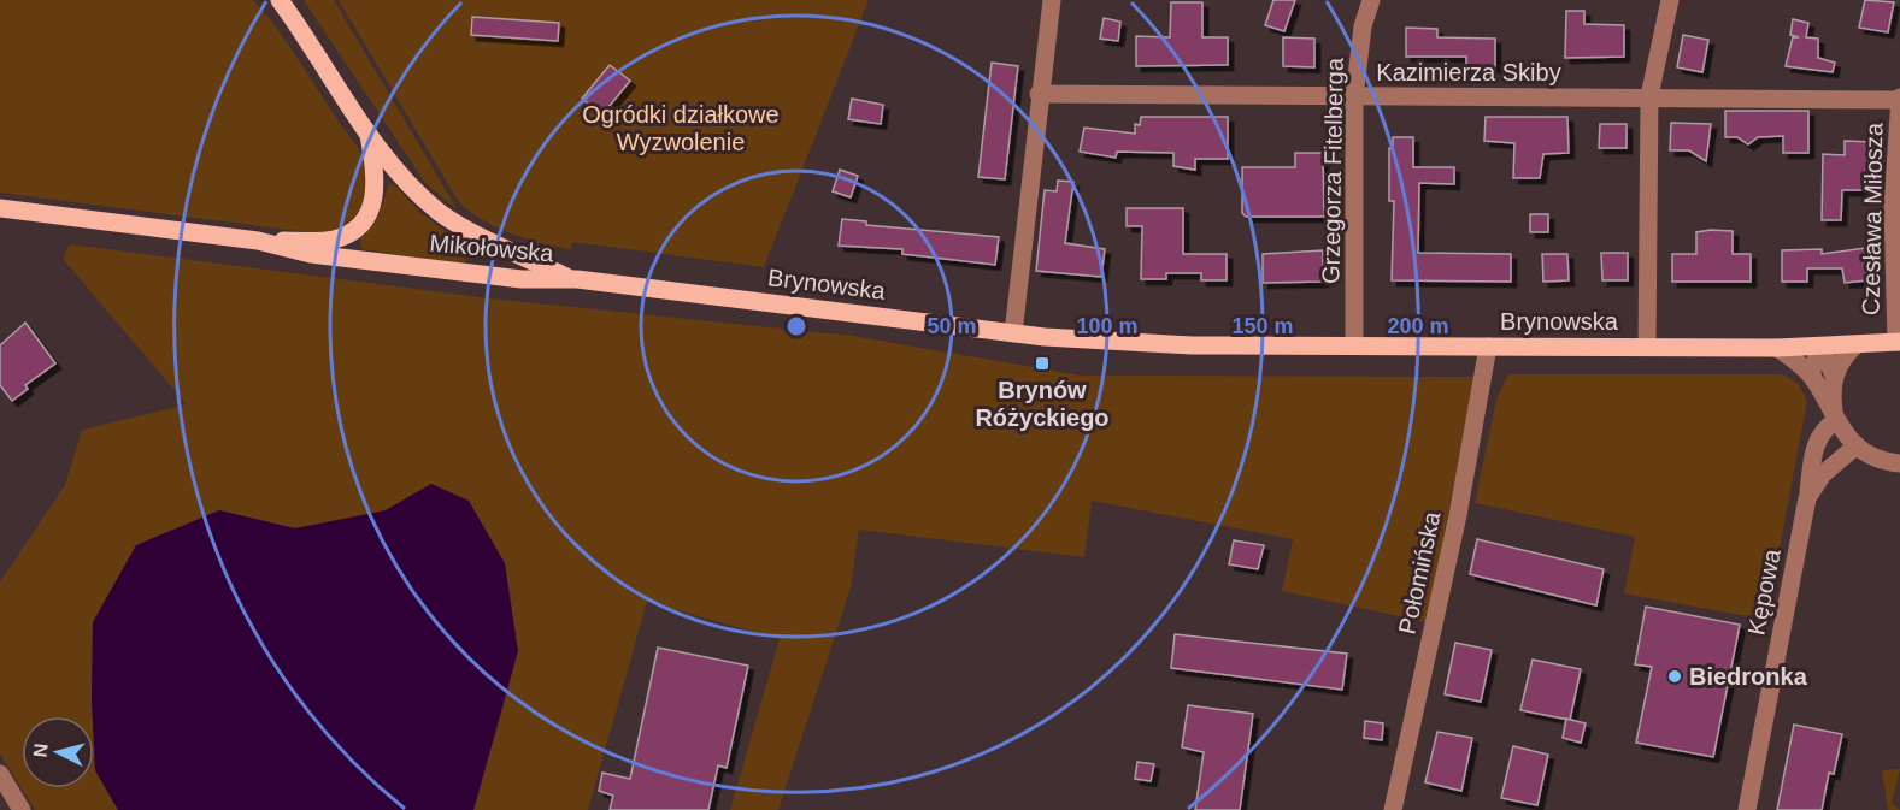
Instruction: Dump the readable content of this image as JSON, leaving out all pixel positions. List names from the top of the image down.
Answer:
{
  "streets": {
    "main road": ["Mikołowska", "Brynowska"],
    "street": [
      "Kazimierza Skiby",
      "Grzegorza Fitelberga",
      "Czesława Miłosza",
      "Połomińska",
      "Kępowa"
    ]
  },
  "crossings": [
    ["Kazimierza Skiby", "Grzegorza Fitelberga"],
    ["Kazimierza Skiby", "Czesława Miłosza"],
    ["Grzegorza Fitelberga", "Brynowska"],
    ["Czesława Miłosza", "Brynowska"],
    ["Mikołowska", "Brynowska"],
    ["Brynowska", "Połomińska"]
  ],
  "parks": ["Ogródki działkowe Wyzwolenie"],
  "places": {
    "transit": ["Brynów Różyckiego"],
    "other": ["Biedronka"]
  },
  "north": "left",
  "rings": [
    "50 m",
    "100 m",
    "150 m",
    "200 m"
  ]
}
